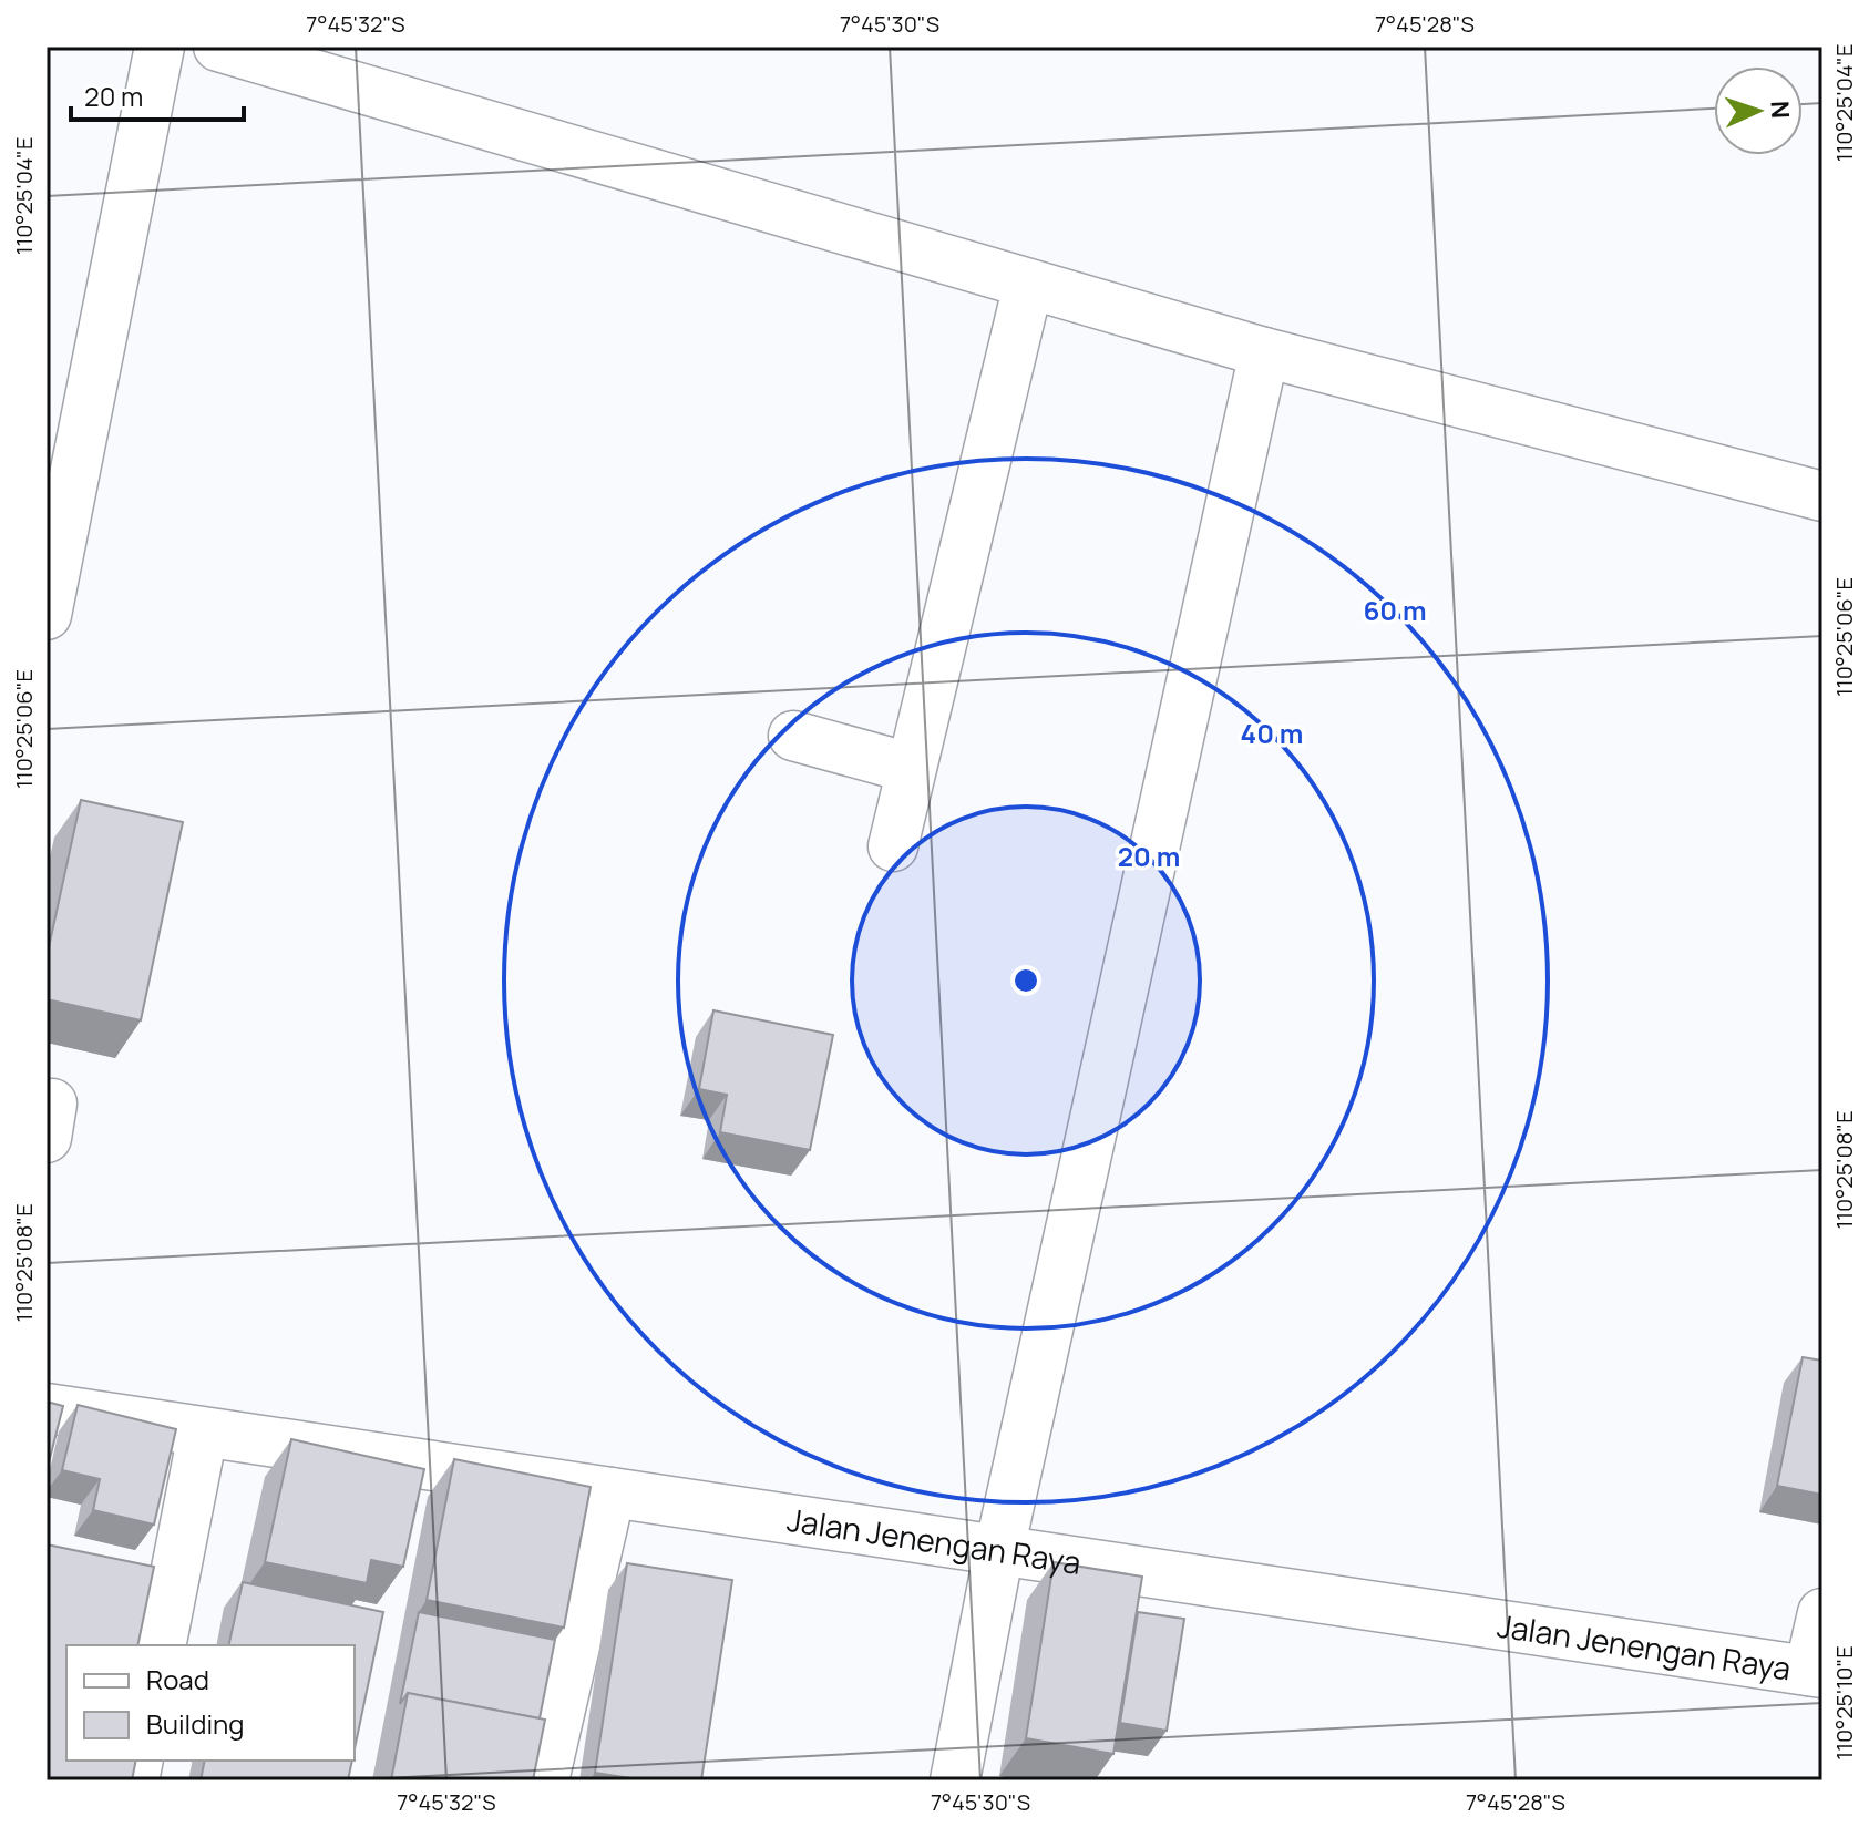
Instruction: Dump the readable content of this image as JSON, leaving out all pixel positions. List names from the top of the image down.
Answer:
{
  "streets": {
    "street": ["Jalan Jenengan Raya"]
  },
  "legend": ["Road", "Building"],
  "scale_bar": "20 m",
  "north": "right",
  "coordinates": [
    "7°45'32\"S",
    "7°45'30\"S",
    "7°45'28\"S",
    "110°25'04\"E",
    "110°25'06\"E",
    "110°25'08\"E",
    "110°25'10\"E"
  ],
  "rings": ["60 m", "40 m", "20 m"]
}
